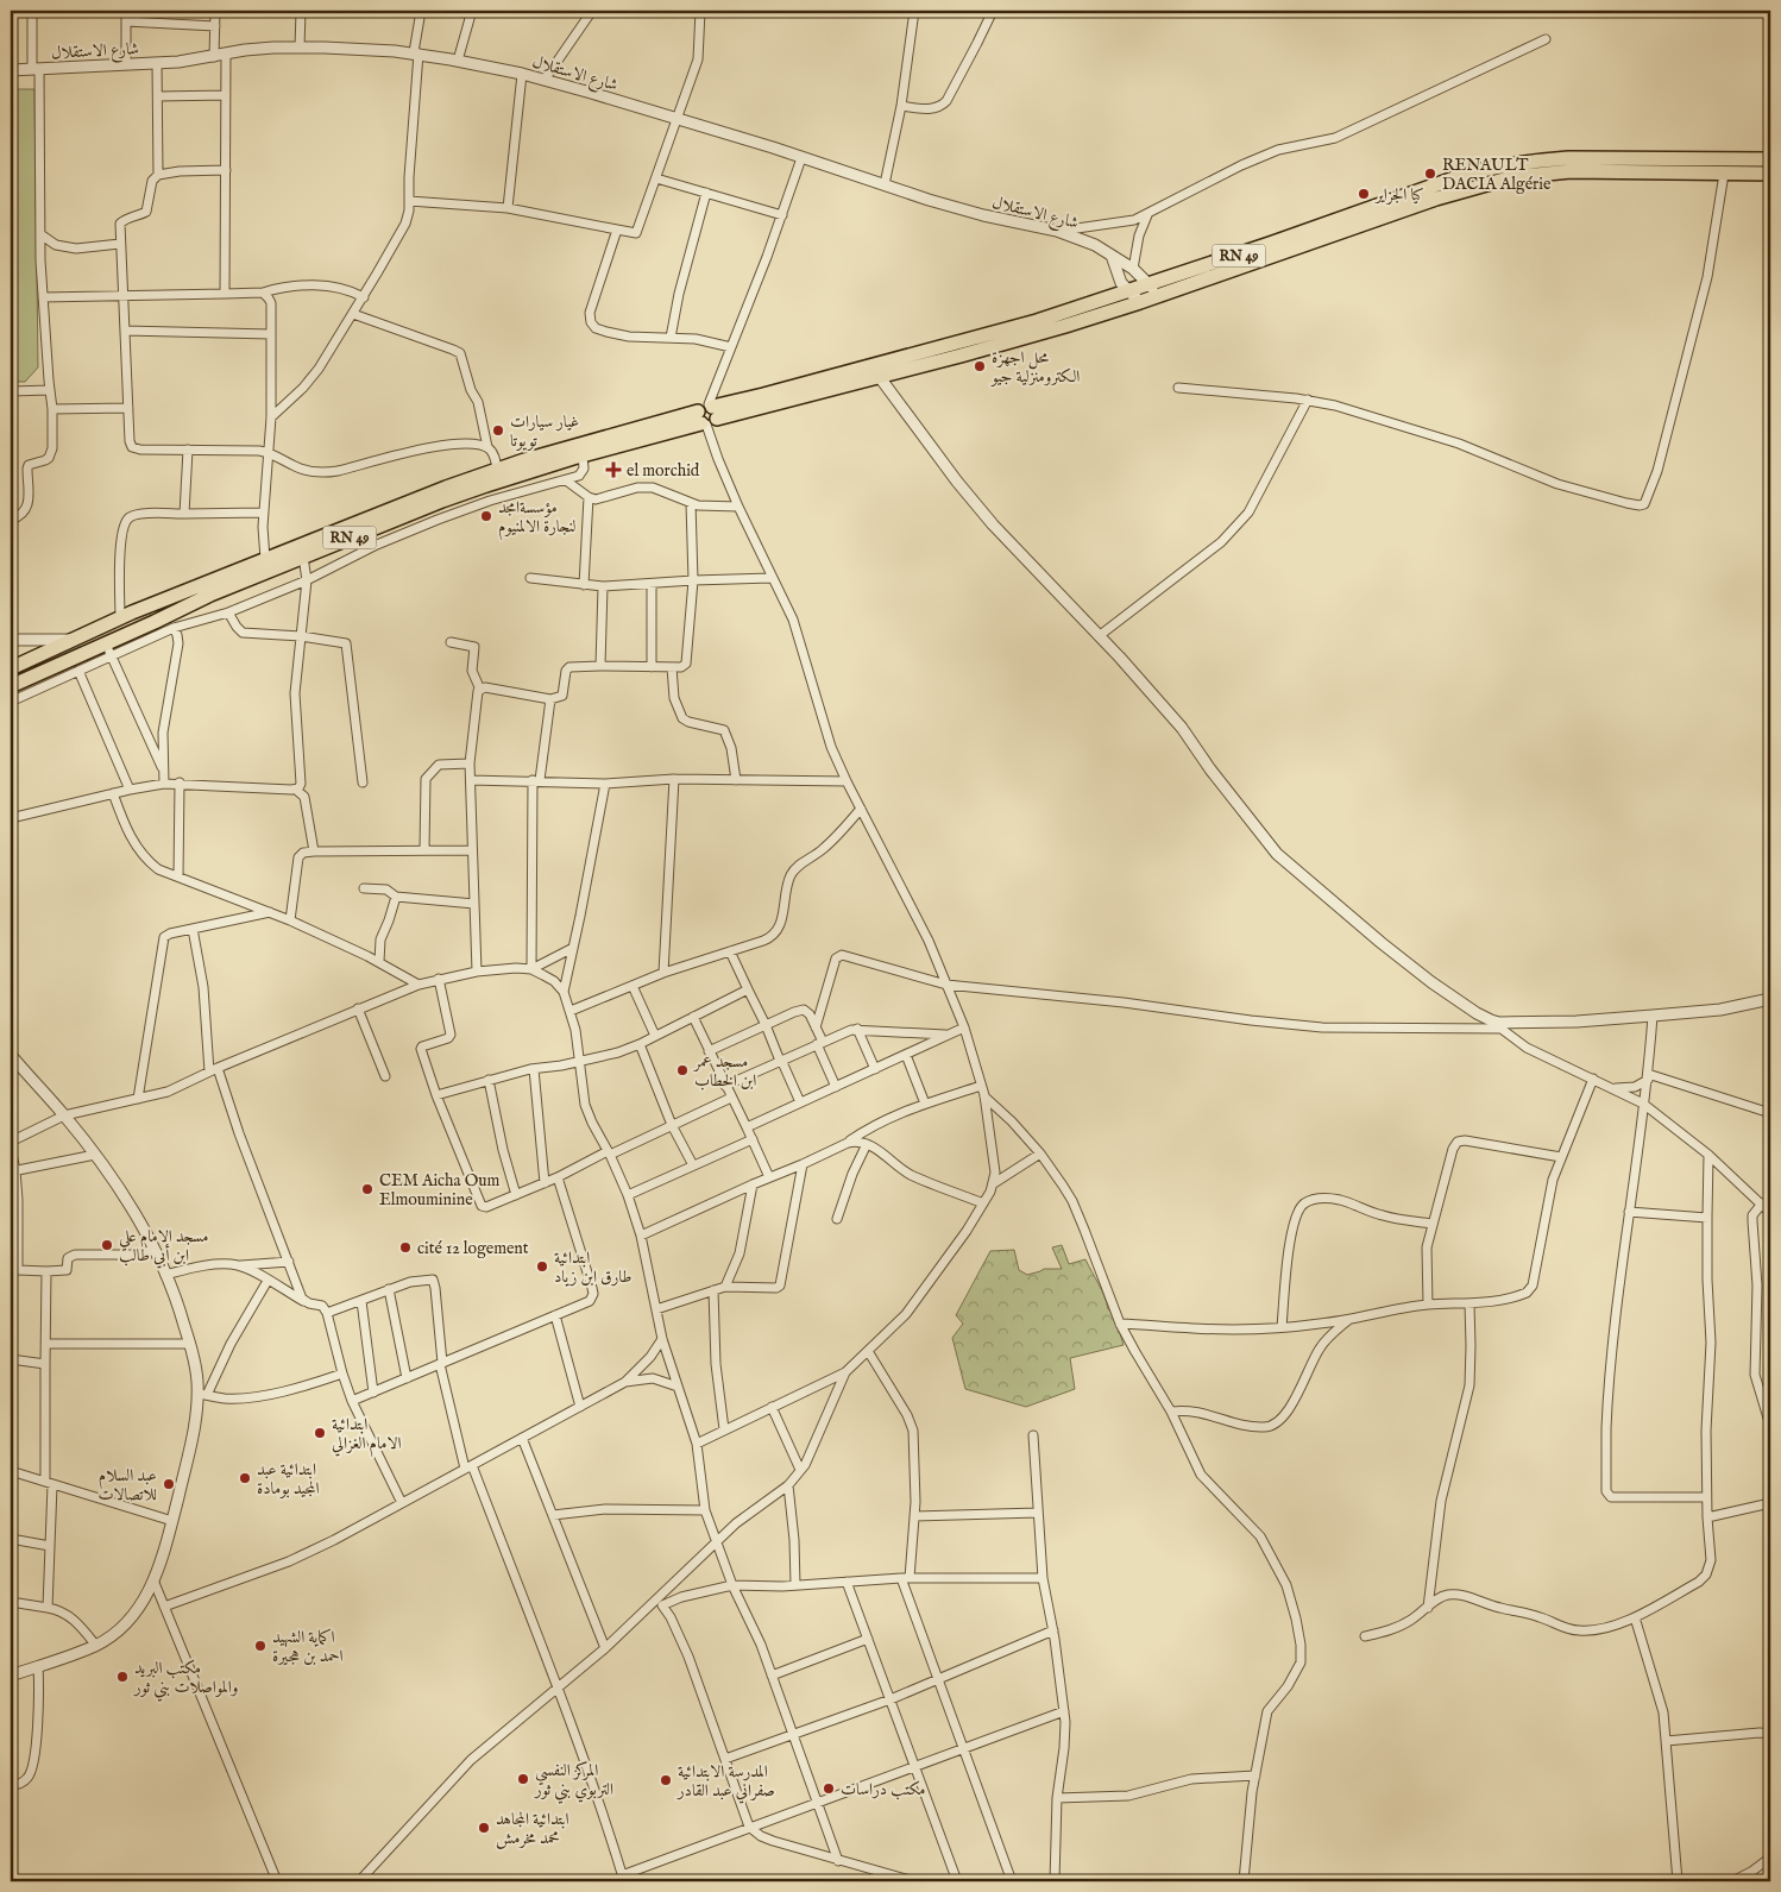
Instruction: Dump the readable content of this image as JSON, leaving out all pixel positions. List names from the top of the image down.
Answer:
{
  "streets": {
    "main road": ["RN 49"],
    "street": ["شارع الاستقلال"]
  },
  "crossings": [
    ["شارع الاستقلال", "RN 49"]
  ],
  "places": {
    "other": [
      "RENAULT DACIA Algérie",
      "كيا الجزاير",
      "محل اجهزة الكترومنزلية جيو",
      "غيار سيارات تويوتا",
      "مؤسسةامجد لنجارة الالمنيوم",
      "مسجد عمر ابن الخطاب",
      "CEM Aicha Oum Elmouminine",
      "مسجد الامام علي ابن أبي طالب",
      "cité 12 logement",
      "ابتدائية طارق ابن زياد",
      "ابتدائية الامام الغزالي",
      "ابتدائية عبد المجيد بومادة",
      "عبد السلام للاتصالات",
      "اكماية الشهيد احمد بن هجيرة",
      "مكتب البريد والمواصلات بني ثور",
      "المركز النفسي التربوي بني ثور",
      "المدرسة الابتدائية صفراني عبد القادر",
      "مكتب دراسات",
      "ابتدائية المجاهد محمد مخرمش"
    ],
    "health": ["el morchid"]
  }
}
